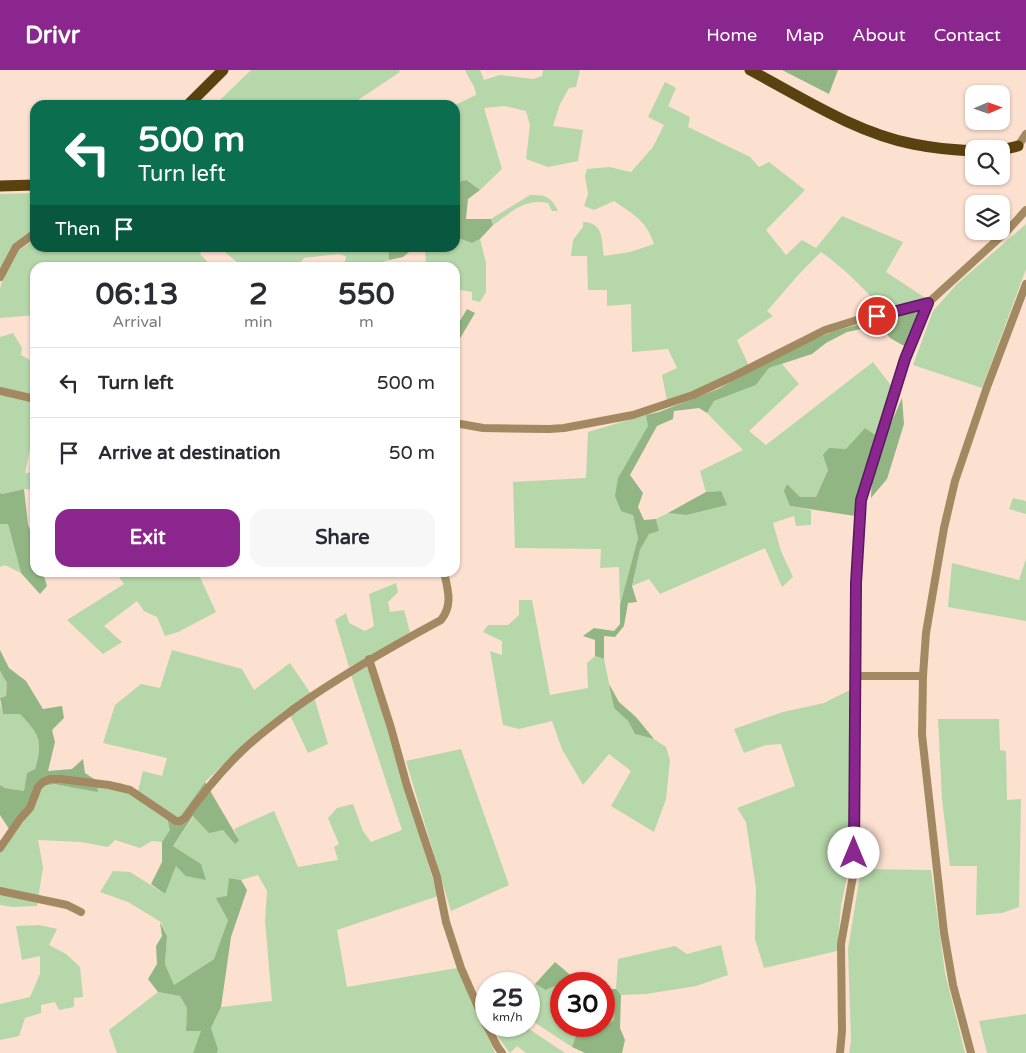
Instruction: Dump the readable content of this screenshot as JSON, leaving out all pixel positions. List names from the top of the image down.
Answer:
{
  "north": "right",
  "page": {
    "header": "Drivr",
    "nav": [
      "Home",
      "Map",
      "About",
      "Contact"
    ],
    "turn": ["500 m", "Turn left"],
    "then": "Then",
    "eta": [
      "06:13",
      "Arrival",
      "2",
      "min",
      "550",
      "m"
    ],
    "list": [
      {
        "name": "Turn left",
        "value": "500 m"
      },
      {
        "name": "Arrive at destination",
        "value": "50 m"
      }
    ],
    "buttons": ["Exit", "Share"],
    "speed": "25 km/h",
    "limit": "30"
  }
}
